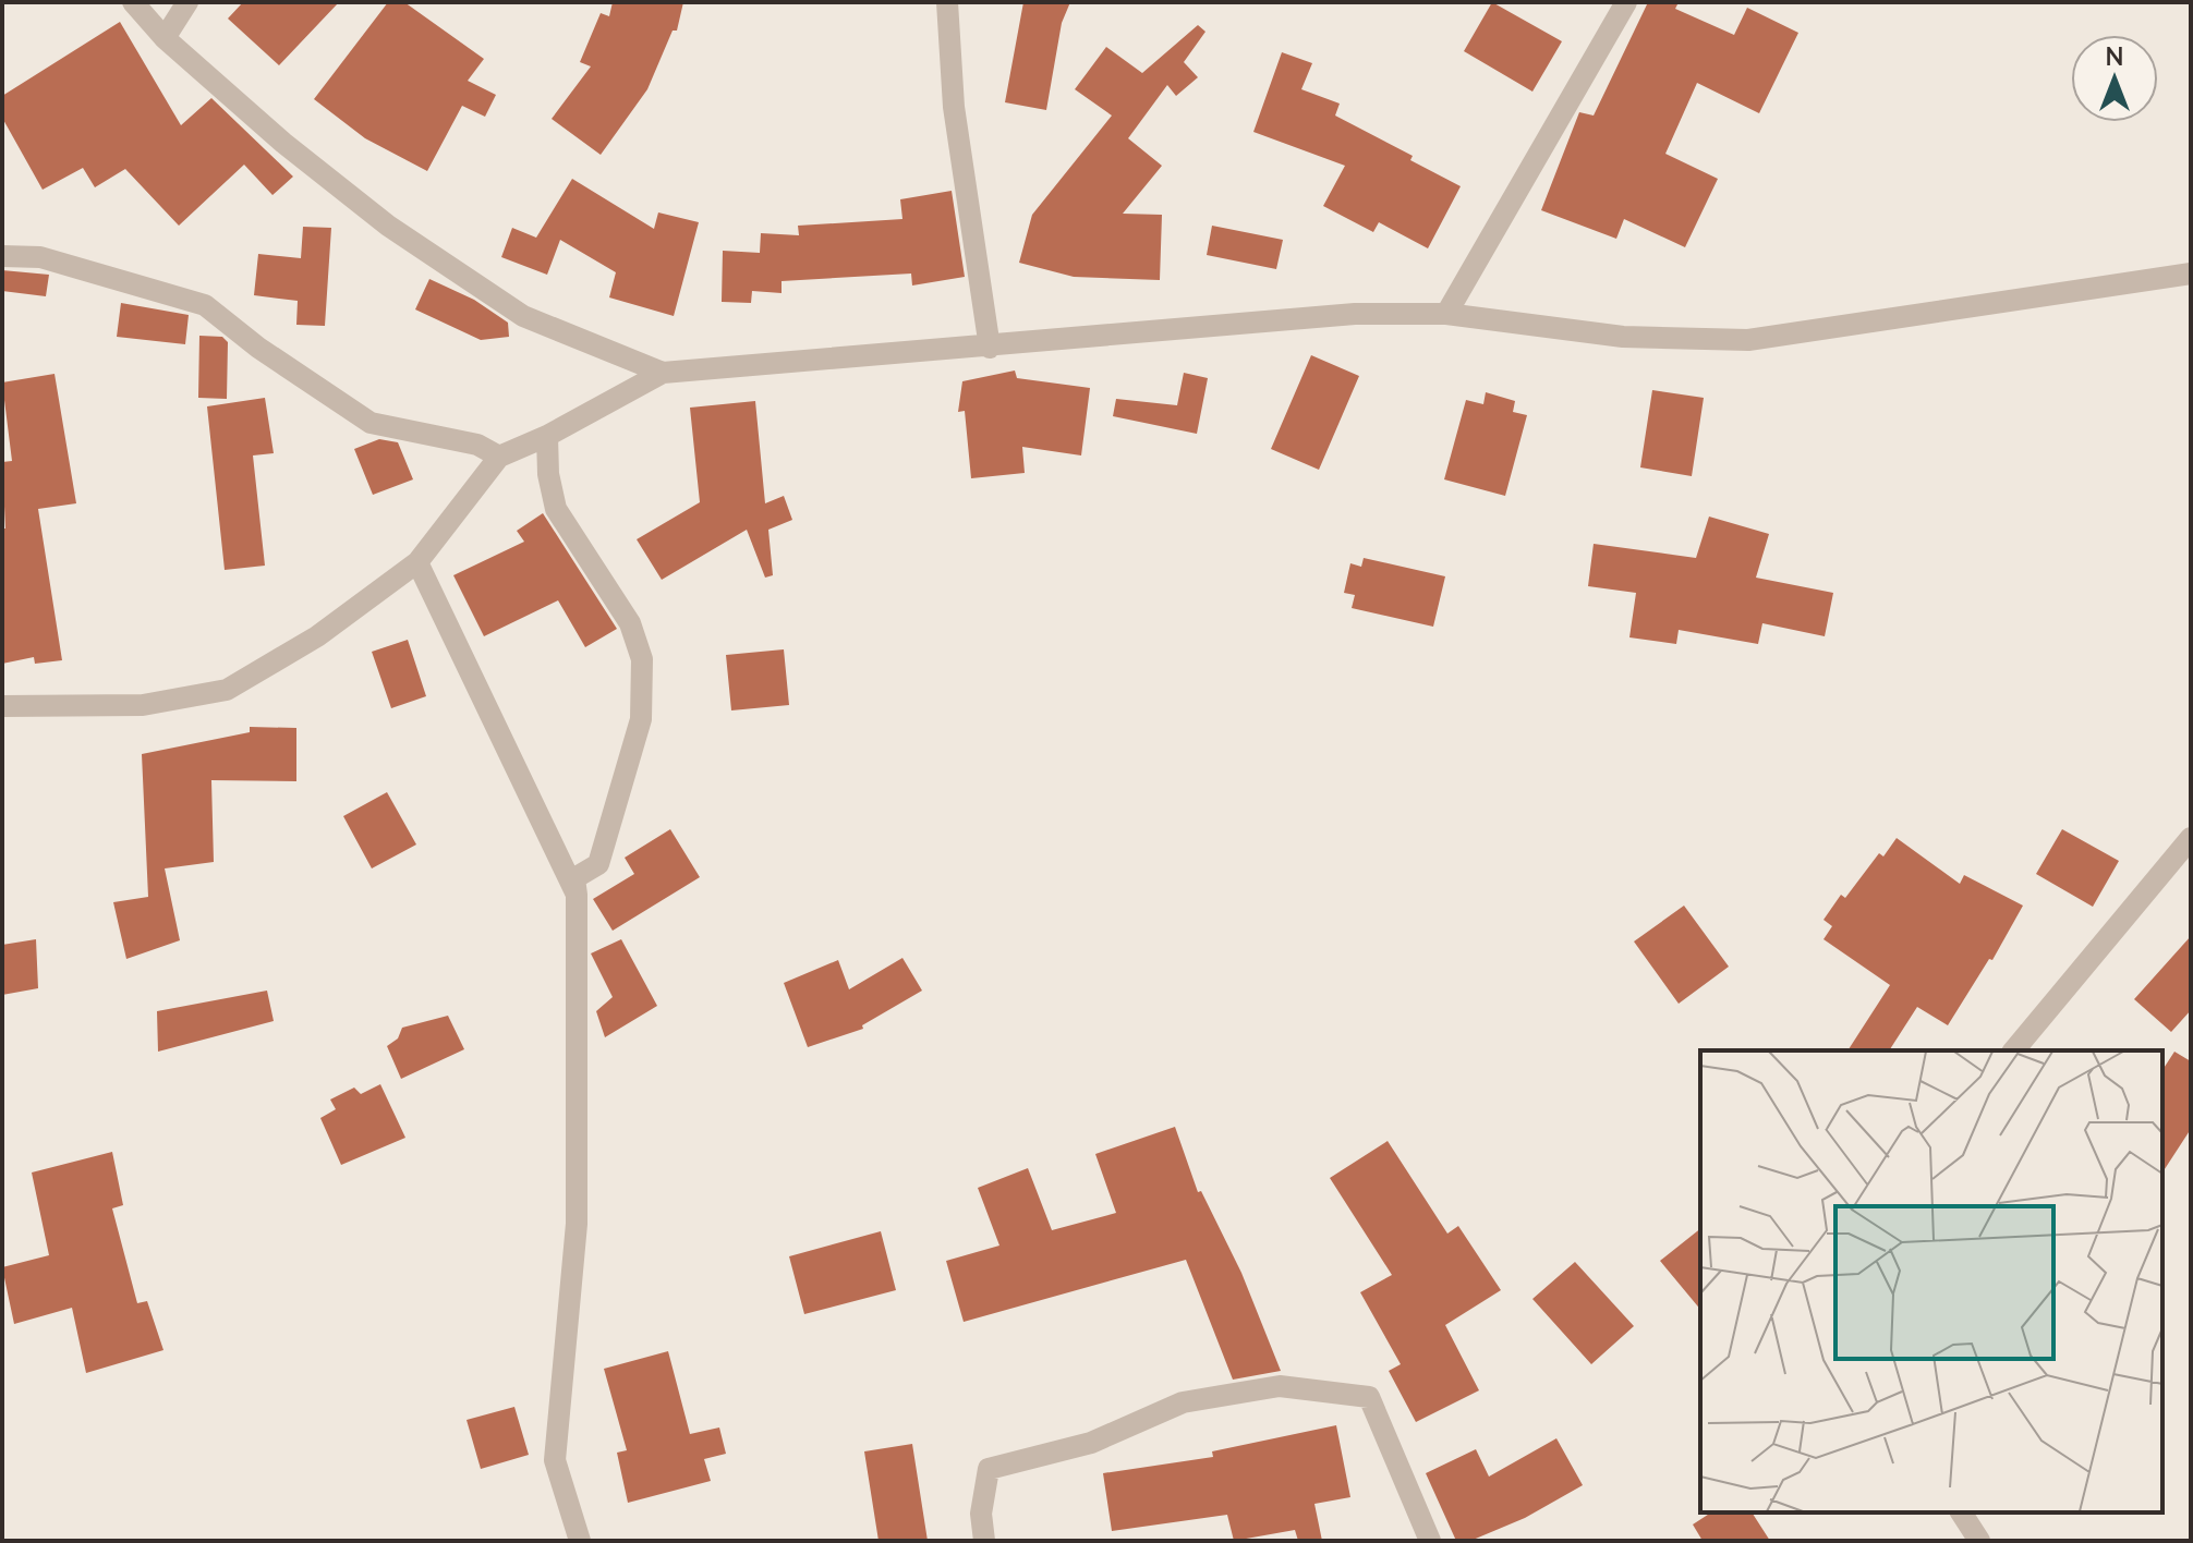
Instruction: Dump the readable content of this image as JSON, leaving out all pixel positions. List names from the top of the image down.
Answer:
{
  "north": "top"
}
